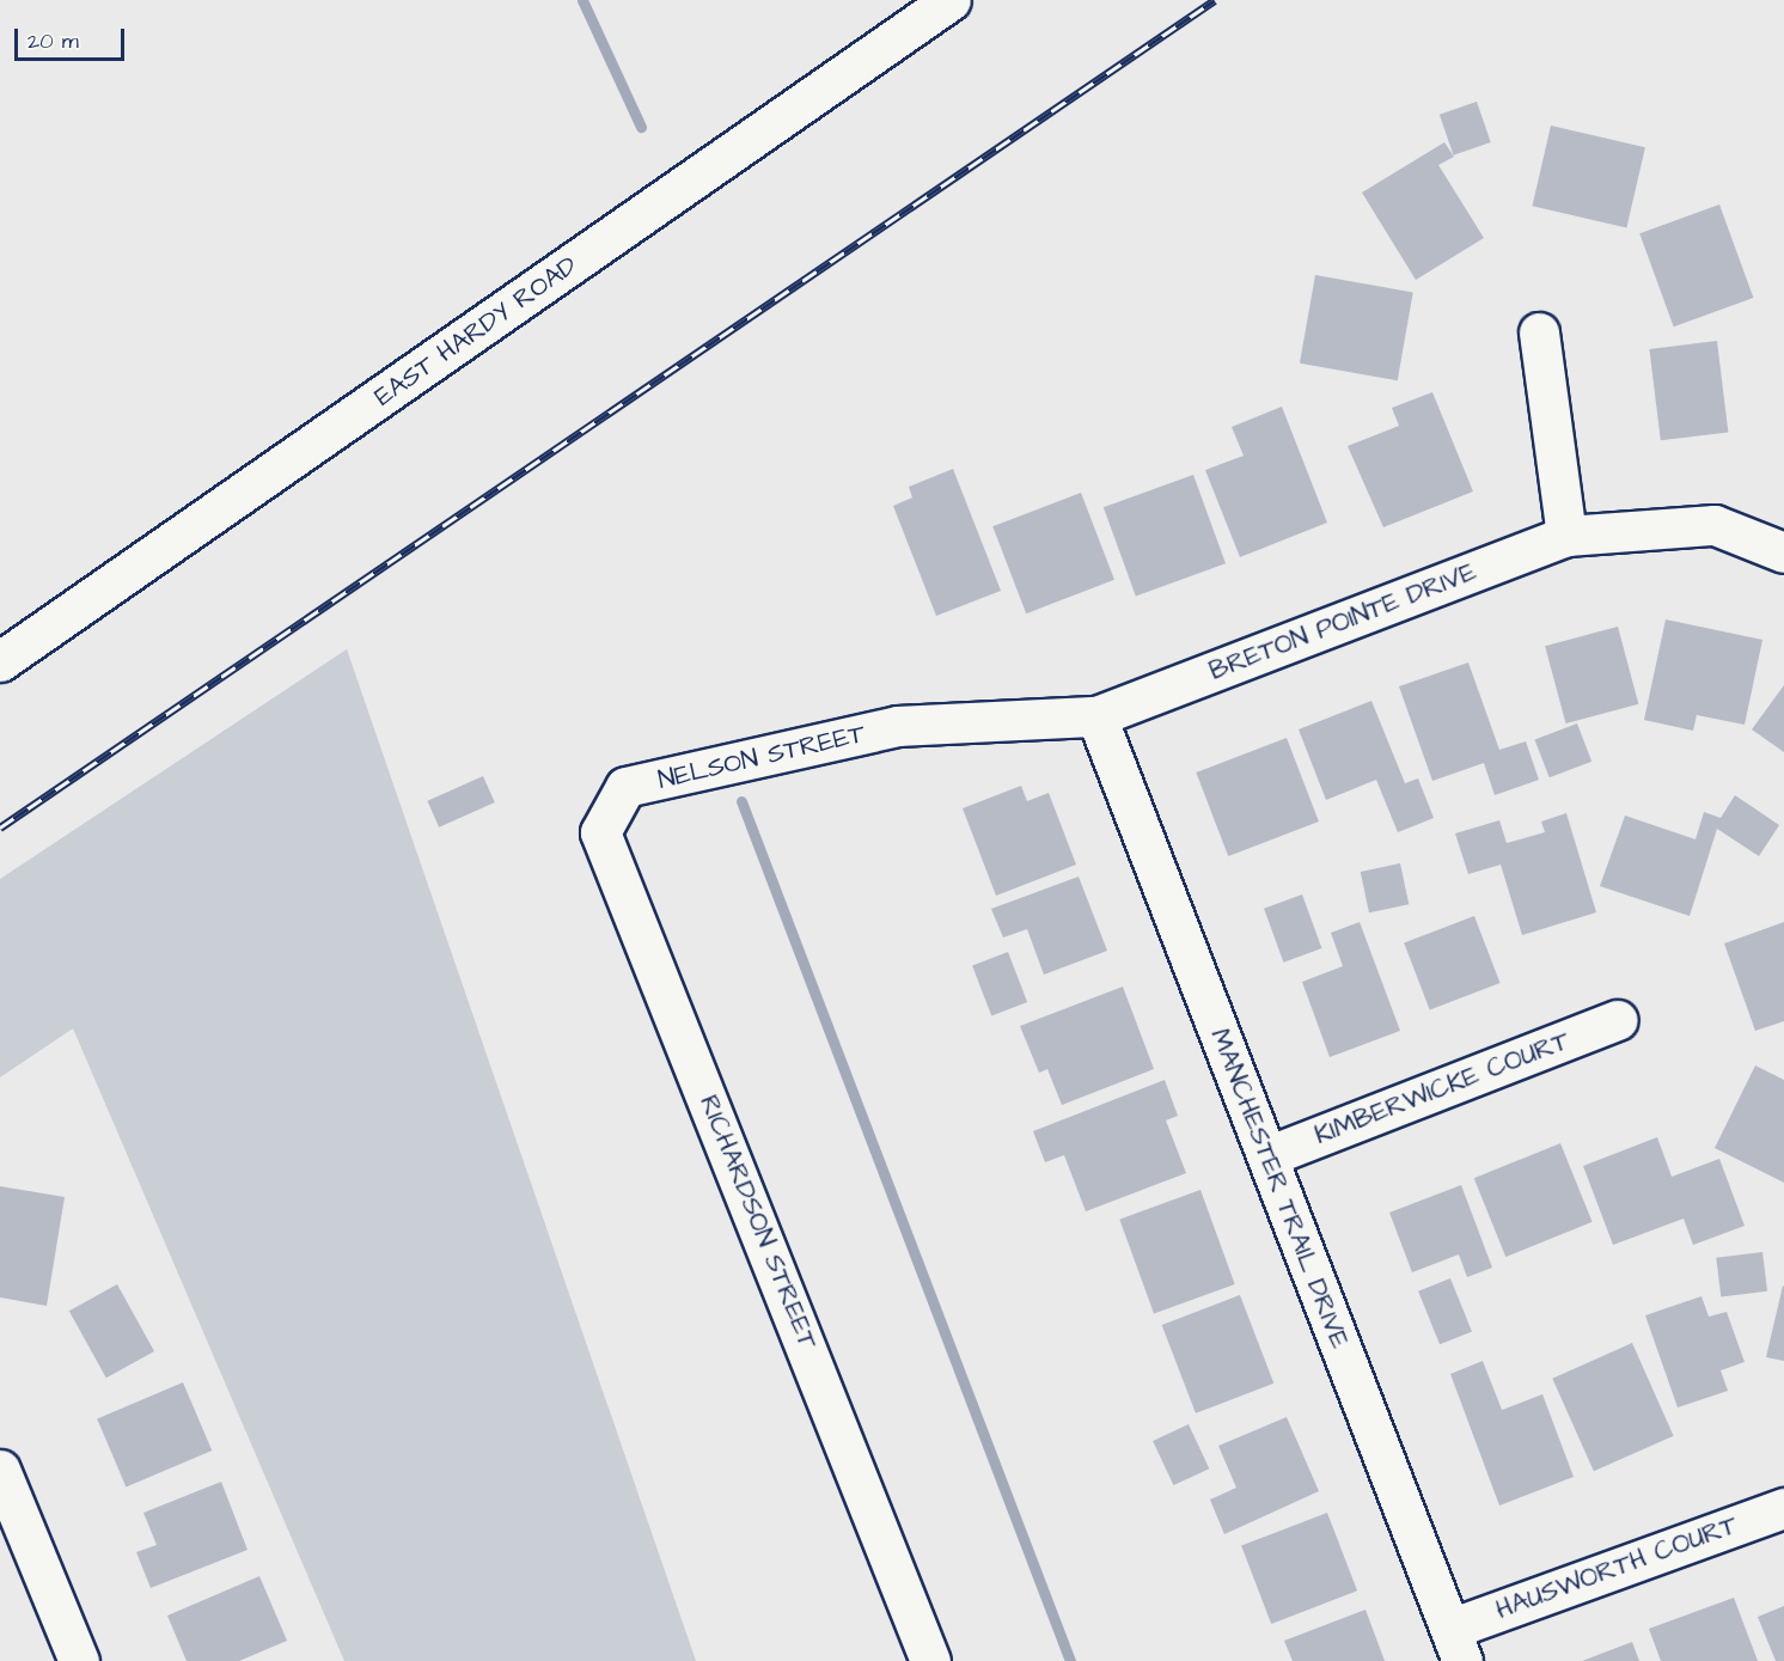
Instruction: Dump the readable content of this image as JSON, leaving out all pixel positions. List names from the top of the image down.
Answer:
{
  "streets": {
    "street": [
      "EAST HARDY ROAD",
      "BRETON POINTE DRIVE",
      "NELSON STREET",
      "KIMBERWICKE COURT",
      "MANCHESTER TRAIL DRIVE",
      "RICHARDSON STREET",
      "HAUSWORTH COURT"
    ]
  },
  "crossings": [
    ["BRETON POINTE DRIVE", "NELSON STREET"],
    ["BRETON POINTE DRIVE", "MANCHESTER TRAIL DRIVE"],
    ["NELSON STREET", "RICHARDSON STREET"],
    ["KIMBERWICKE COURT", "MANCHESTER TRAIL DRIVE"],
    ["MANCHESTER TRAIL DRIVE", "HAUSWORTH COURT"]
  ],
  "scale_bar": "20 m"
}
